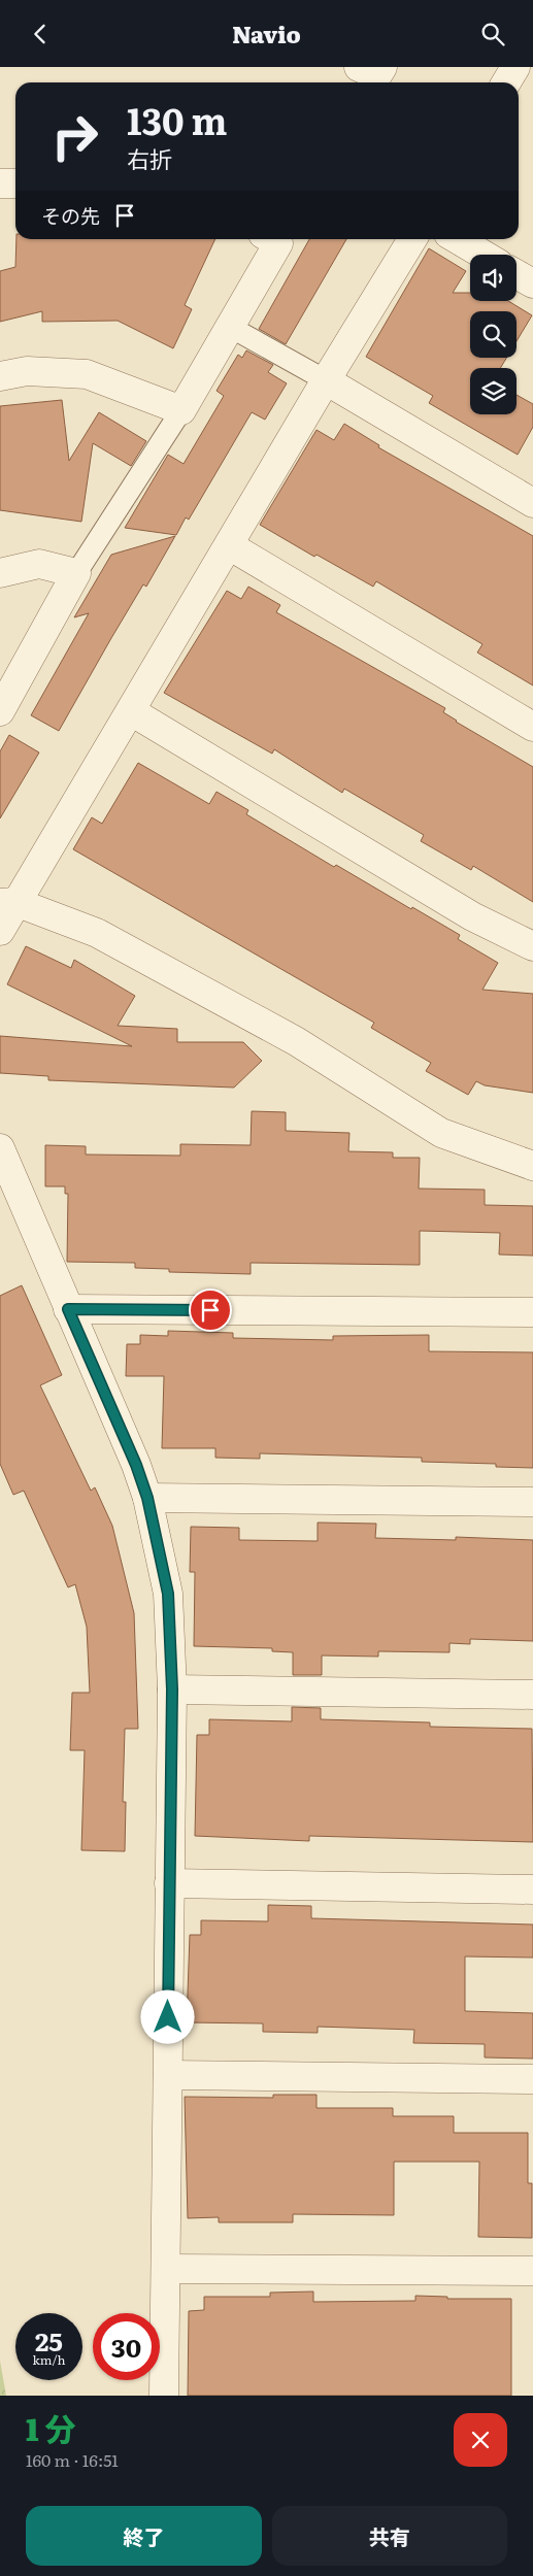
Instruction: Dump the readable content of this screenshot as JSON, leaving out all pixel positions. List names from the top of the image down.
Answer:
{
  "page": {
    "header": "Navio",
    "turn": ["130 m", "右折"],
    "then": "その先",
    "speed": "25 km/h",
    "limit": "30",
    "heading": ["1 分", "160 m · 16:51"],
    "buttons": ["終了", "共有"]
  }
}
